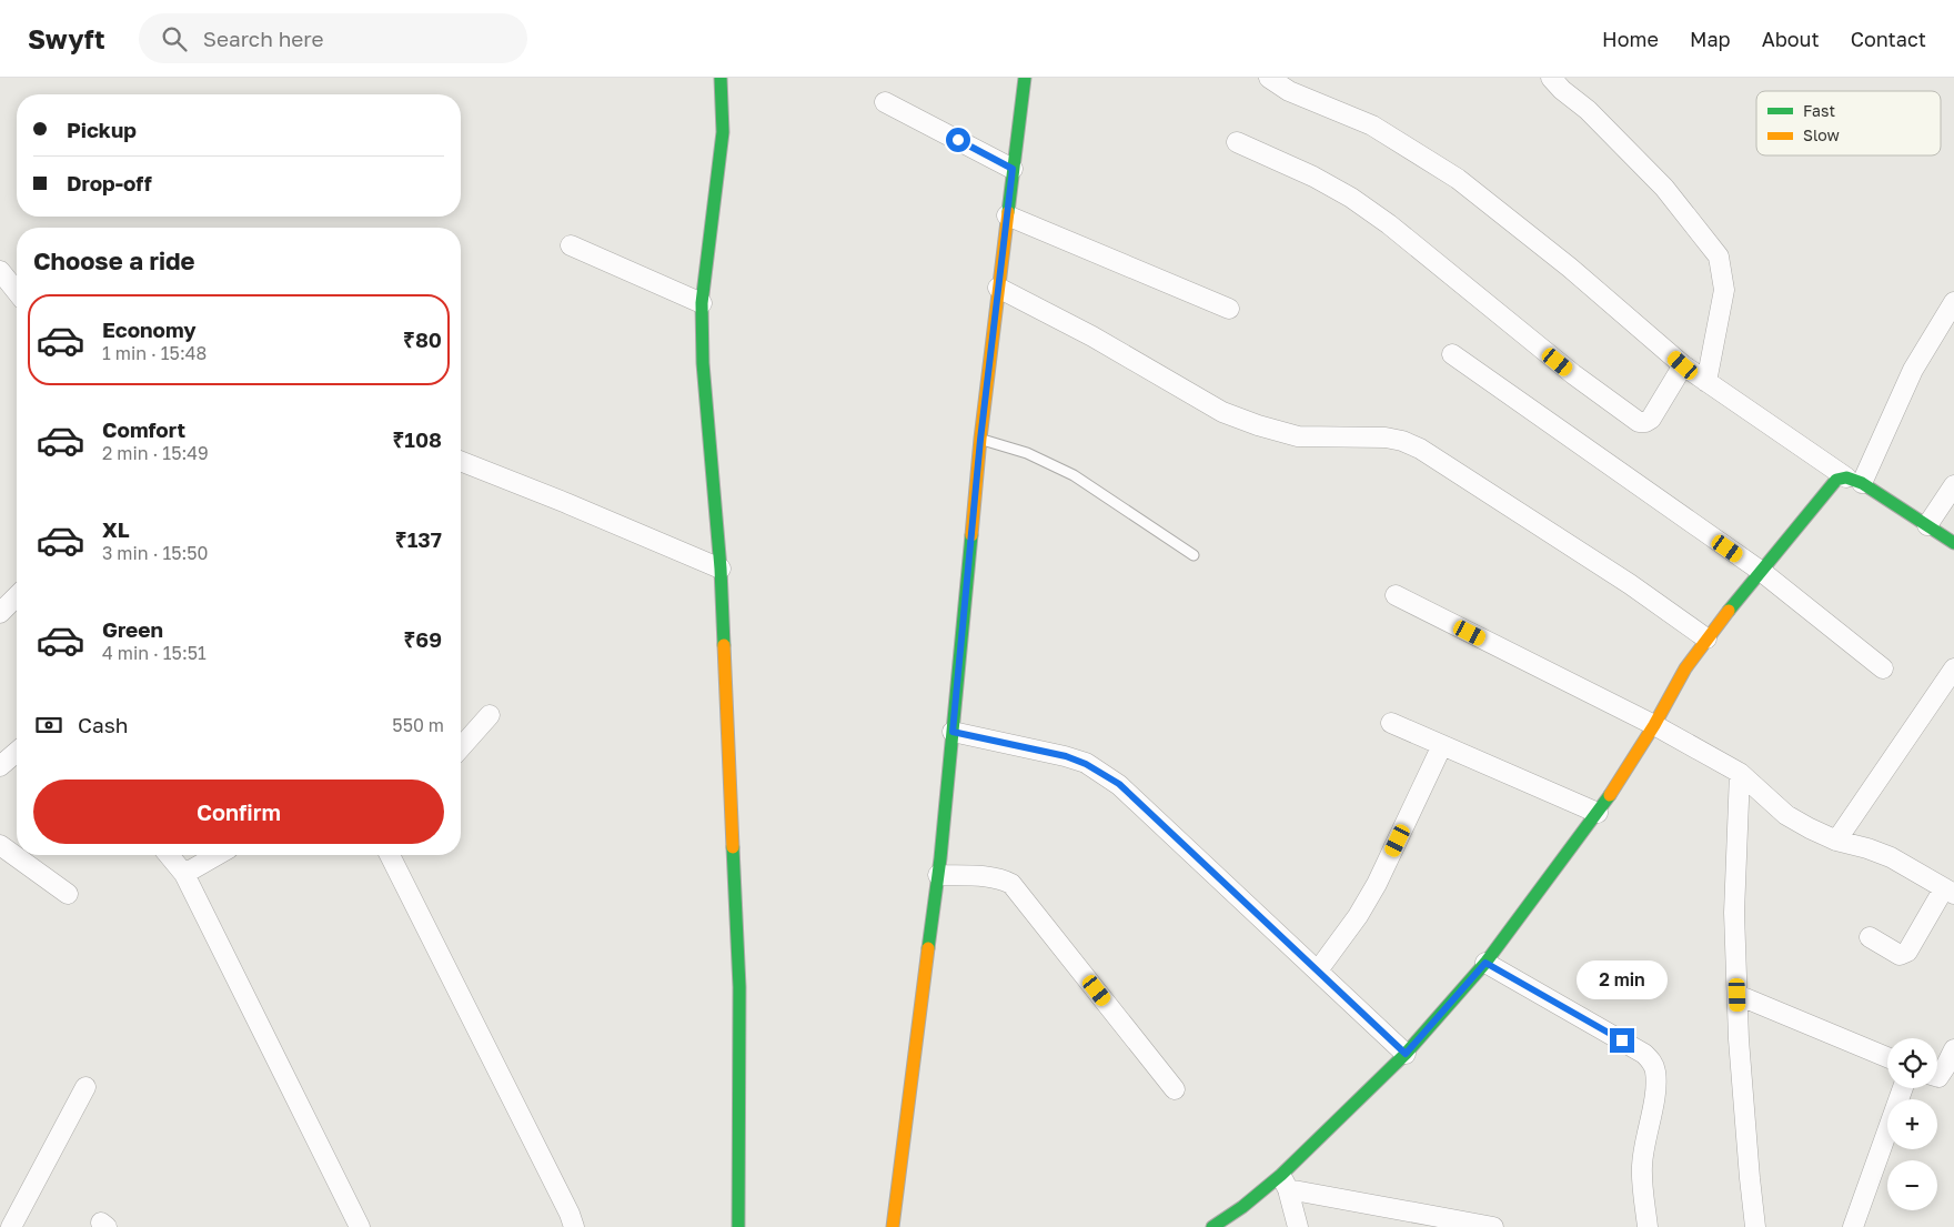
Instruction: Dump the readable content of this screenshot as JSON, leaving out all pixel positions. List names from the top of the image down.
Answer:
{
  "legend": ["Fast", "Slow"],
  "page": {
    "header": "Swyft",
    "search": "Search here",
    "nav": [
      "Home",
      "Map",
      "About",
      "Contact"
    ],
    "banner": ["Pickup", "Drop-off"],
    "heading": "Choose a ride",
    "list": [
      {
        "name": "Economy",
        "note": "1 min · 15:48",
        "value": "₹80"
      },
      {
        "name": "Comfort",
        "note": "2 min · 15:49",
        "value": "₹108"
      },
      {
        "name": "XL",
        "note": "3 min · 15:50",
        "value": "₹137"
      },
      {
        "name": "Green",
        "note": "4 min · 15:51",
        "value": "₹69"
      }
    ],
    "pay": ["Cash", "550 m"],
    "buttons": "Confirm",
    "bubble": "2 min",
    "map_buttons": ["+", "−"]
  }
}
